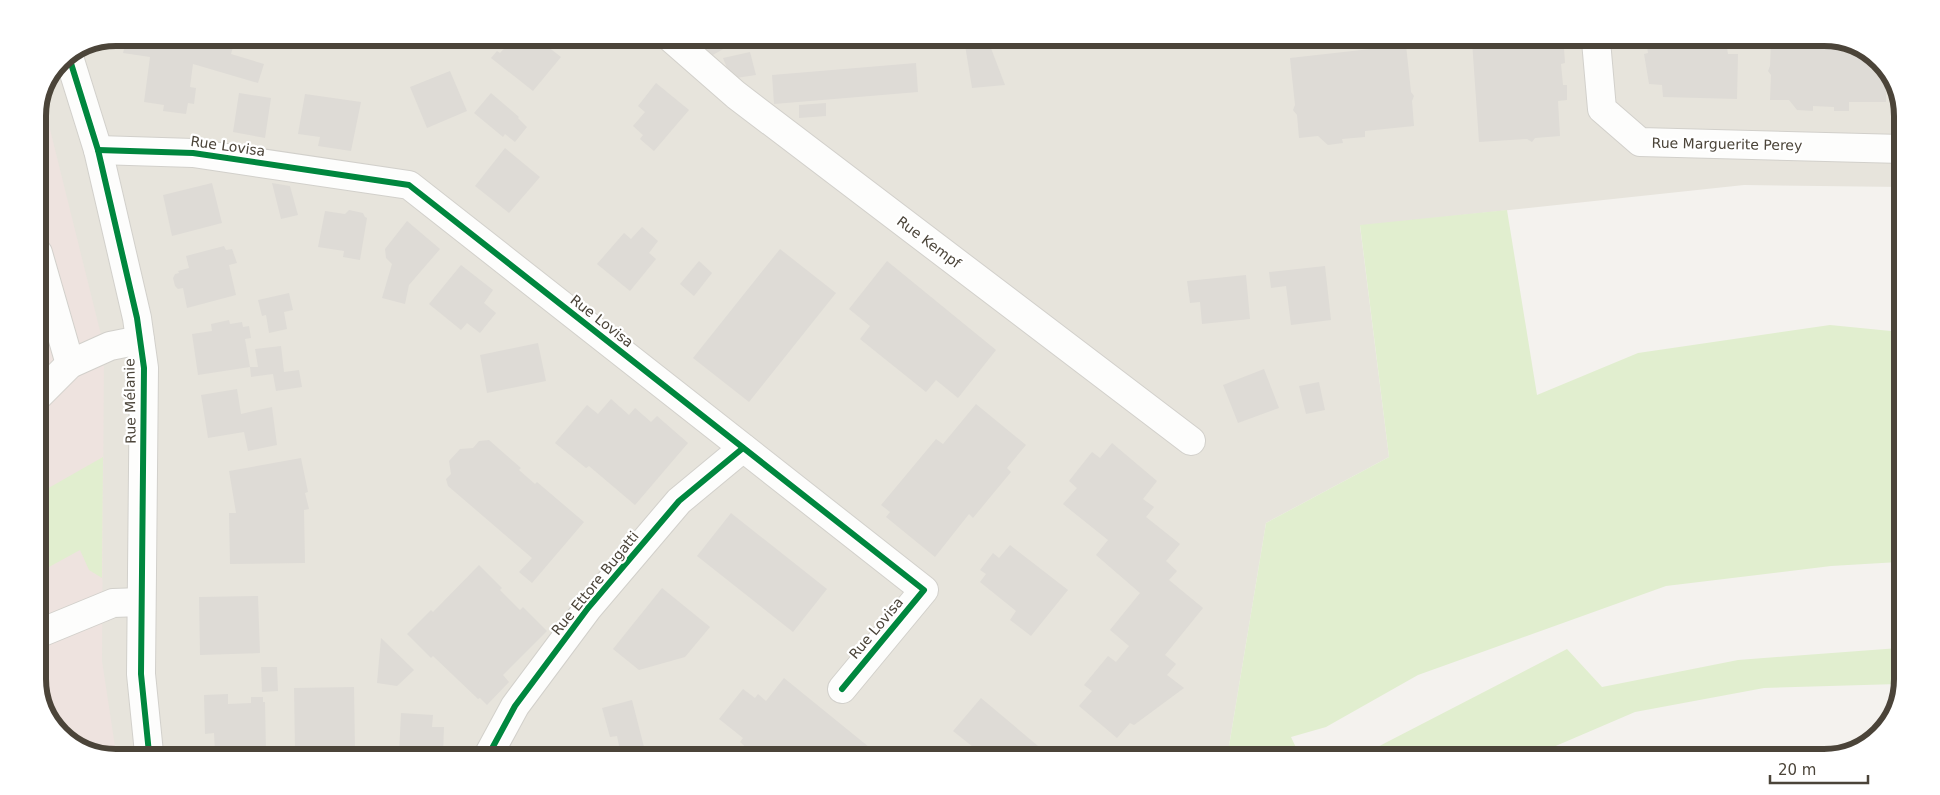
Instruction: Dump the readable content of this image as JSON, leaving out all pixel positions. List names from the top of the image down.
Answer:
{
  "streets": {
    "street": [
      "Rue Marguerite Perey",
      "Rue Lovisa",
      "Rue Kempf",
      "Rue Mélanie",
      "Rue Ettore Bugatti"
    ]
  },
  "crossings": [
    ["Rue Lovisa", "Rue Mélanie"],
    ["Rue Lovisa", "Rue Ettore Bugatti"]
  ],
  "scale_bar": "20 m"
}
